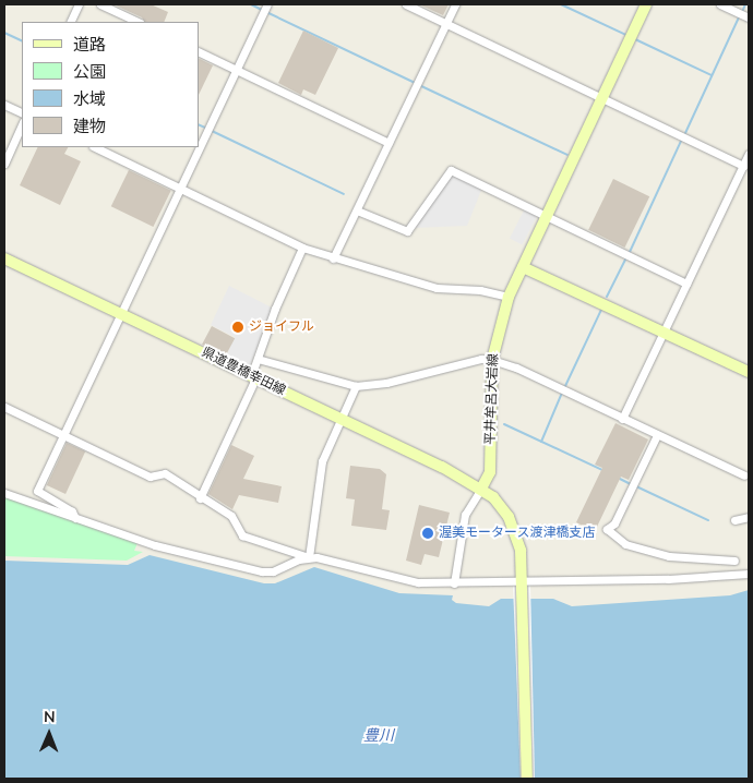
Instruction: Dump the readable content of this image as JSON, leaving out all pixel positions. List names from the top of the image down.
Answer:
{
  "streets": {
    "main road": ["県道豊橋幸田線", "平井牟呂大岩線"]
  },
  "crossings": [
    ["県道豊橋幸田線", "平井牟呂大岩線"]
  ],
  "water": ["豊川"],
  "places": ["ジョイフル", "渥美モータース渡津橋支店"],
  "legend": [
    "道路",
    "公園",
    "水域",
    "建物"
  ],
  "north": "top"
}
